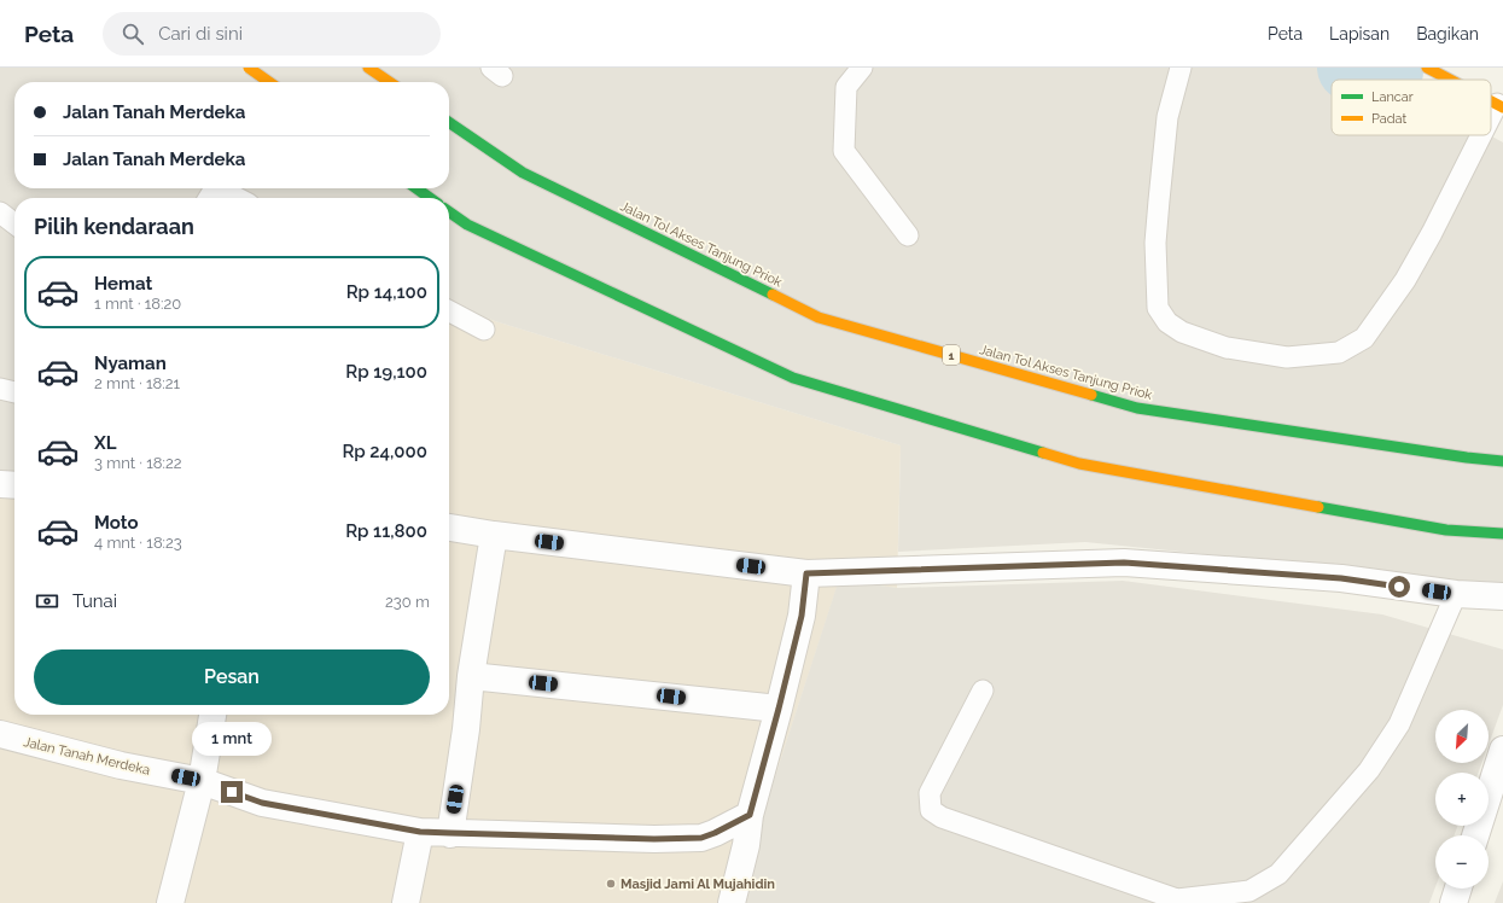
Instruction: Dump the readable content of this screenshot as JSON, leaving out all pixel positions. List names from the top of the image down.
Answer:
{
  "streets": {
    "highway": ["Jalan Tol Akses Tanjung Priok", "1"],
    "street": ["Jalan Tanah Merdeka"]
  },
  "places": ["Masjid Jami Al Mujahidin"],
  "legend": ["Lancar", "Padat"],
  "north": "bottom left",
  "page": {
    "header": "Peta",
    "search": "Cari di sini",
    "nav": ["Peta", "Lapisan", "Bagikan"],
    "banner": ["Jalan Tanah Merdeka", "Jalan Tanah Merdeka"],
    "heading": "Pilih kendaraan",
    "list": [
      {
        "name": "Hemat",
        "note": "1 mnt · 18:20",
        "value": "Rp 14,100"
      },
      {
        "name": "Nyaman",
        "note": "2 mnt · 18:21",
        "value": "Rp 19,100"
      },
      {
        "name": "XL",
        "note": "3 mnt · 18:22",
        "value": "Rp 24,000"
      },
      {
        "name": "Moto",
        "note": "4 mnt · 18:23",
        "value": "Rp 11,800"
      }
    ],
    "pay": ["Tunai", "230 m"],
    "buttons": "Pesan",
    "map_buttons": ["+", "−"],
    "bubble": "1 mnt"
  }
}
